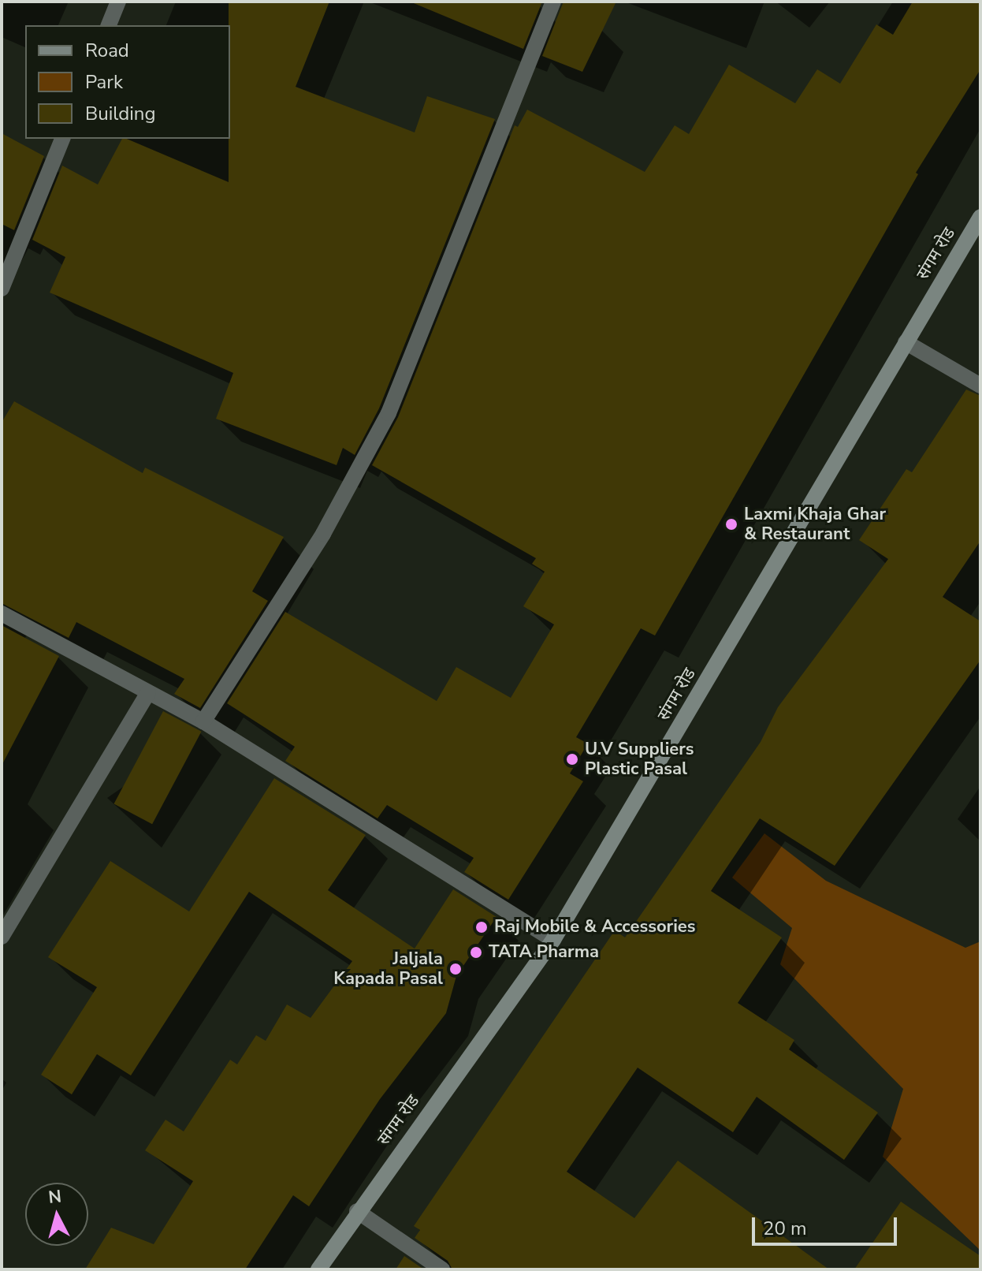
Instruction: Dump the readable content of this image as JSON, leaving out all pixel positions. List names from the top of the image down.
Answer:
{
  "streets": {
    "street": ["संगम रोड"]
  },
  "places": [
    "Laxmi Khaja Ghar & Restaurant",
    "U.V Suppliers Plastic Pasal",
    "Raj Mobile & Accessories",
    "TATA Pharma",
    "Jaljala Kapada Pasal"
  ],
  "legend": ["Road", "Park", "Building"],
  "scale_bar": "20 m",
  "north": "top"
}
